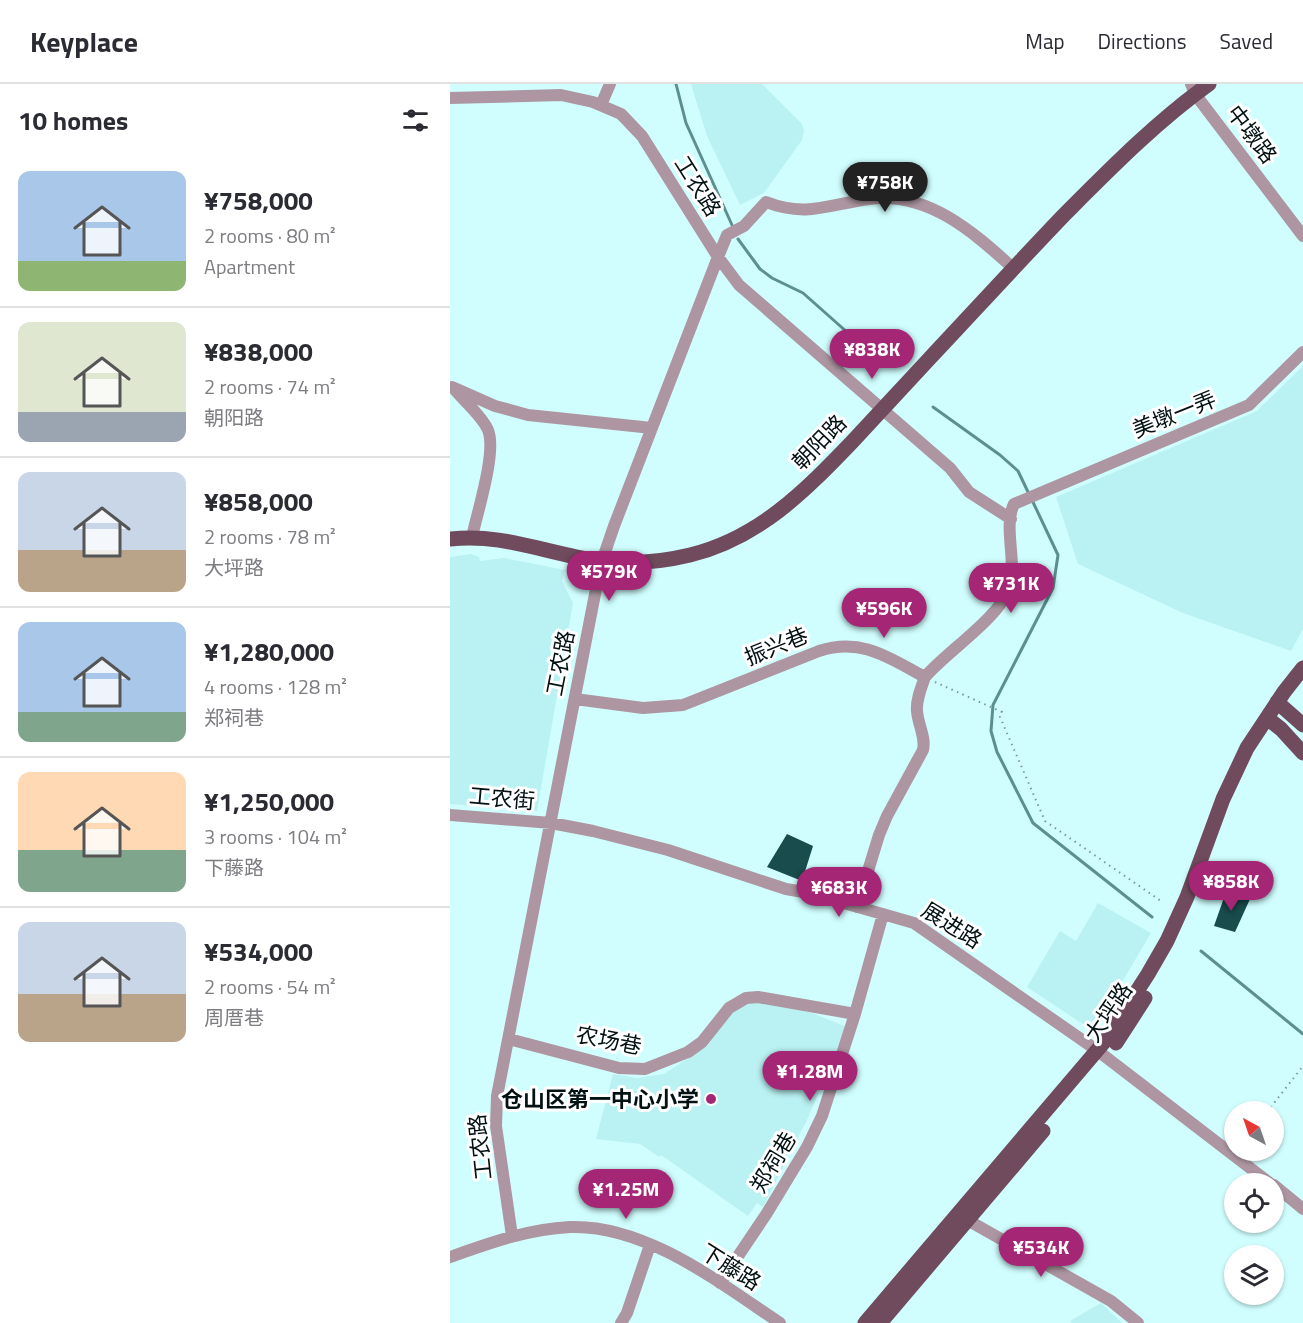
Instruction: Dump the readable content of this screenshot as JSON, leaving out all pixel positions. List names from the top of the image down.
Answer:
{
  "streets": {
    "main road": ["朝阳路"],
    "street": [
      "中墩路",
      "工农路",
      "美墩一弄",
      "振兴巷",
      "工农街",
      "展进路",
      "农场巷",
      "郑祠巷",
      "下藤路"
    ]
  },
  "crossings": [
    ["中墩路", "朝阳路"],
    ["工农路", "朝阳路"],
    ["工农路", "振兴巷"],
    ["工农路", "工农街"],
    ["工农路", "展进路"],
    ["工农路", "农场巷"],
    ["工农路", "下藤路"],
    ["工农街", "展进路"],
    ["展进路", "郑祠巷"],
    ["农场巷", "郑祠巷"],
    ["郑祠巷", "下藤路"]
  ],
  "places": ["仓山区第一中心小学"],
  "north": "top left",
  "page": {
    "header": "Keyplace",
    "nav": ["Map", "Directions", "Saved"],
    "heading": "10 homes",
    "list": [
      {
        "name": "¥758,000",
        "note": "2 rooms · 80 m² · Apartment"
      },
      {
        "name": "¥838,000",
        "note": "2 rooms · 74 m² · 朝阳路"
      },
      {
        "name": "¥858,000",
        "note": "2 rooms · 78 m² · 大坪路"
      },
      {
        "name": "¥1,280,000",
        "note": "4 rooms · 128 m² · 郑祠巷"
      },
      {
        "name": "¥1,250,000",
        "note": "3 rooms · 104 m² · 下藤路"
      },
      {
        "name": "¥534,000",
        "note": "2 rooms · 54 m² · 周厝巷"
      }
    ],
    "price": [
      "¥758K",
      "¥838K",
      "¥579K",
      "¥731K",
      "¥596K",
      "¥858K",
      "¥683K",
      "¥1.28M",
      "¥1.25M",
      "¥534K"
    ]
  }
}
